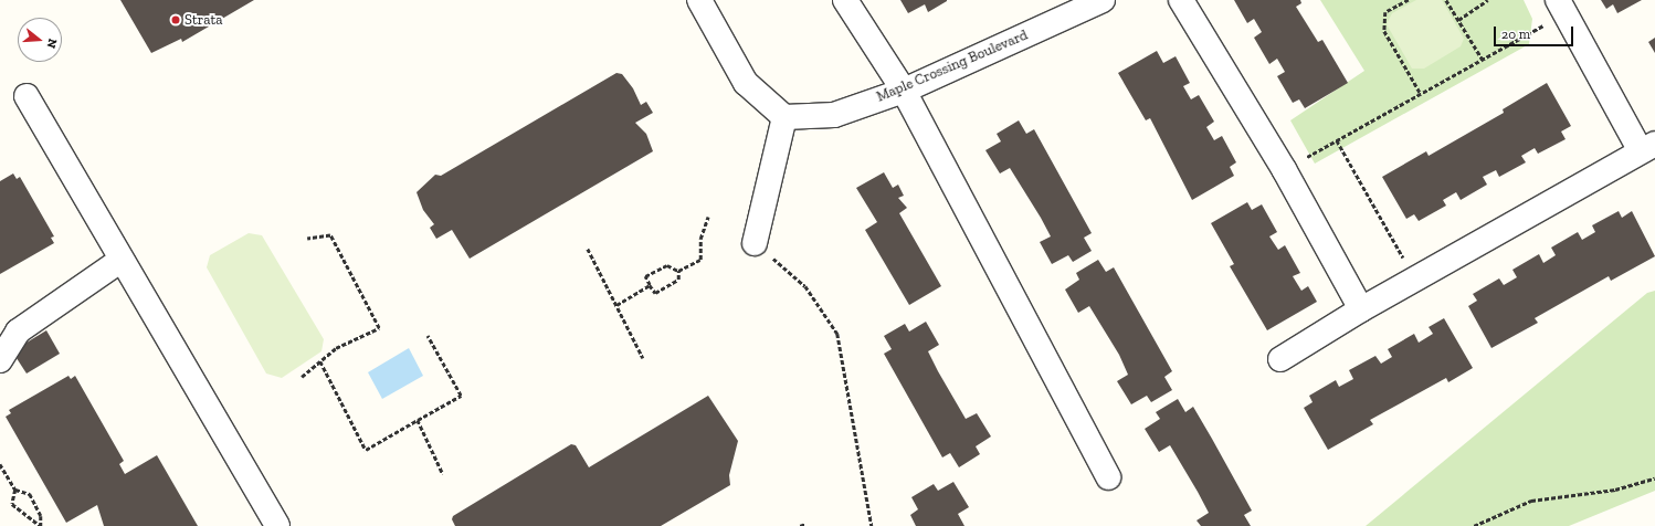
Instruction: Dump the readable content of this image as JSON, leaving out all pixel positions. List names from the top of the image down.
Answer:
{
  "streets": {
    "street": ["Maple Crossing Boulevard"]
  },
  "places": ["Strata"],
  "scale_bar": "20 m",
  "north": "right"
}
